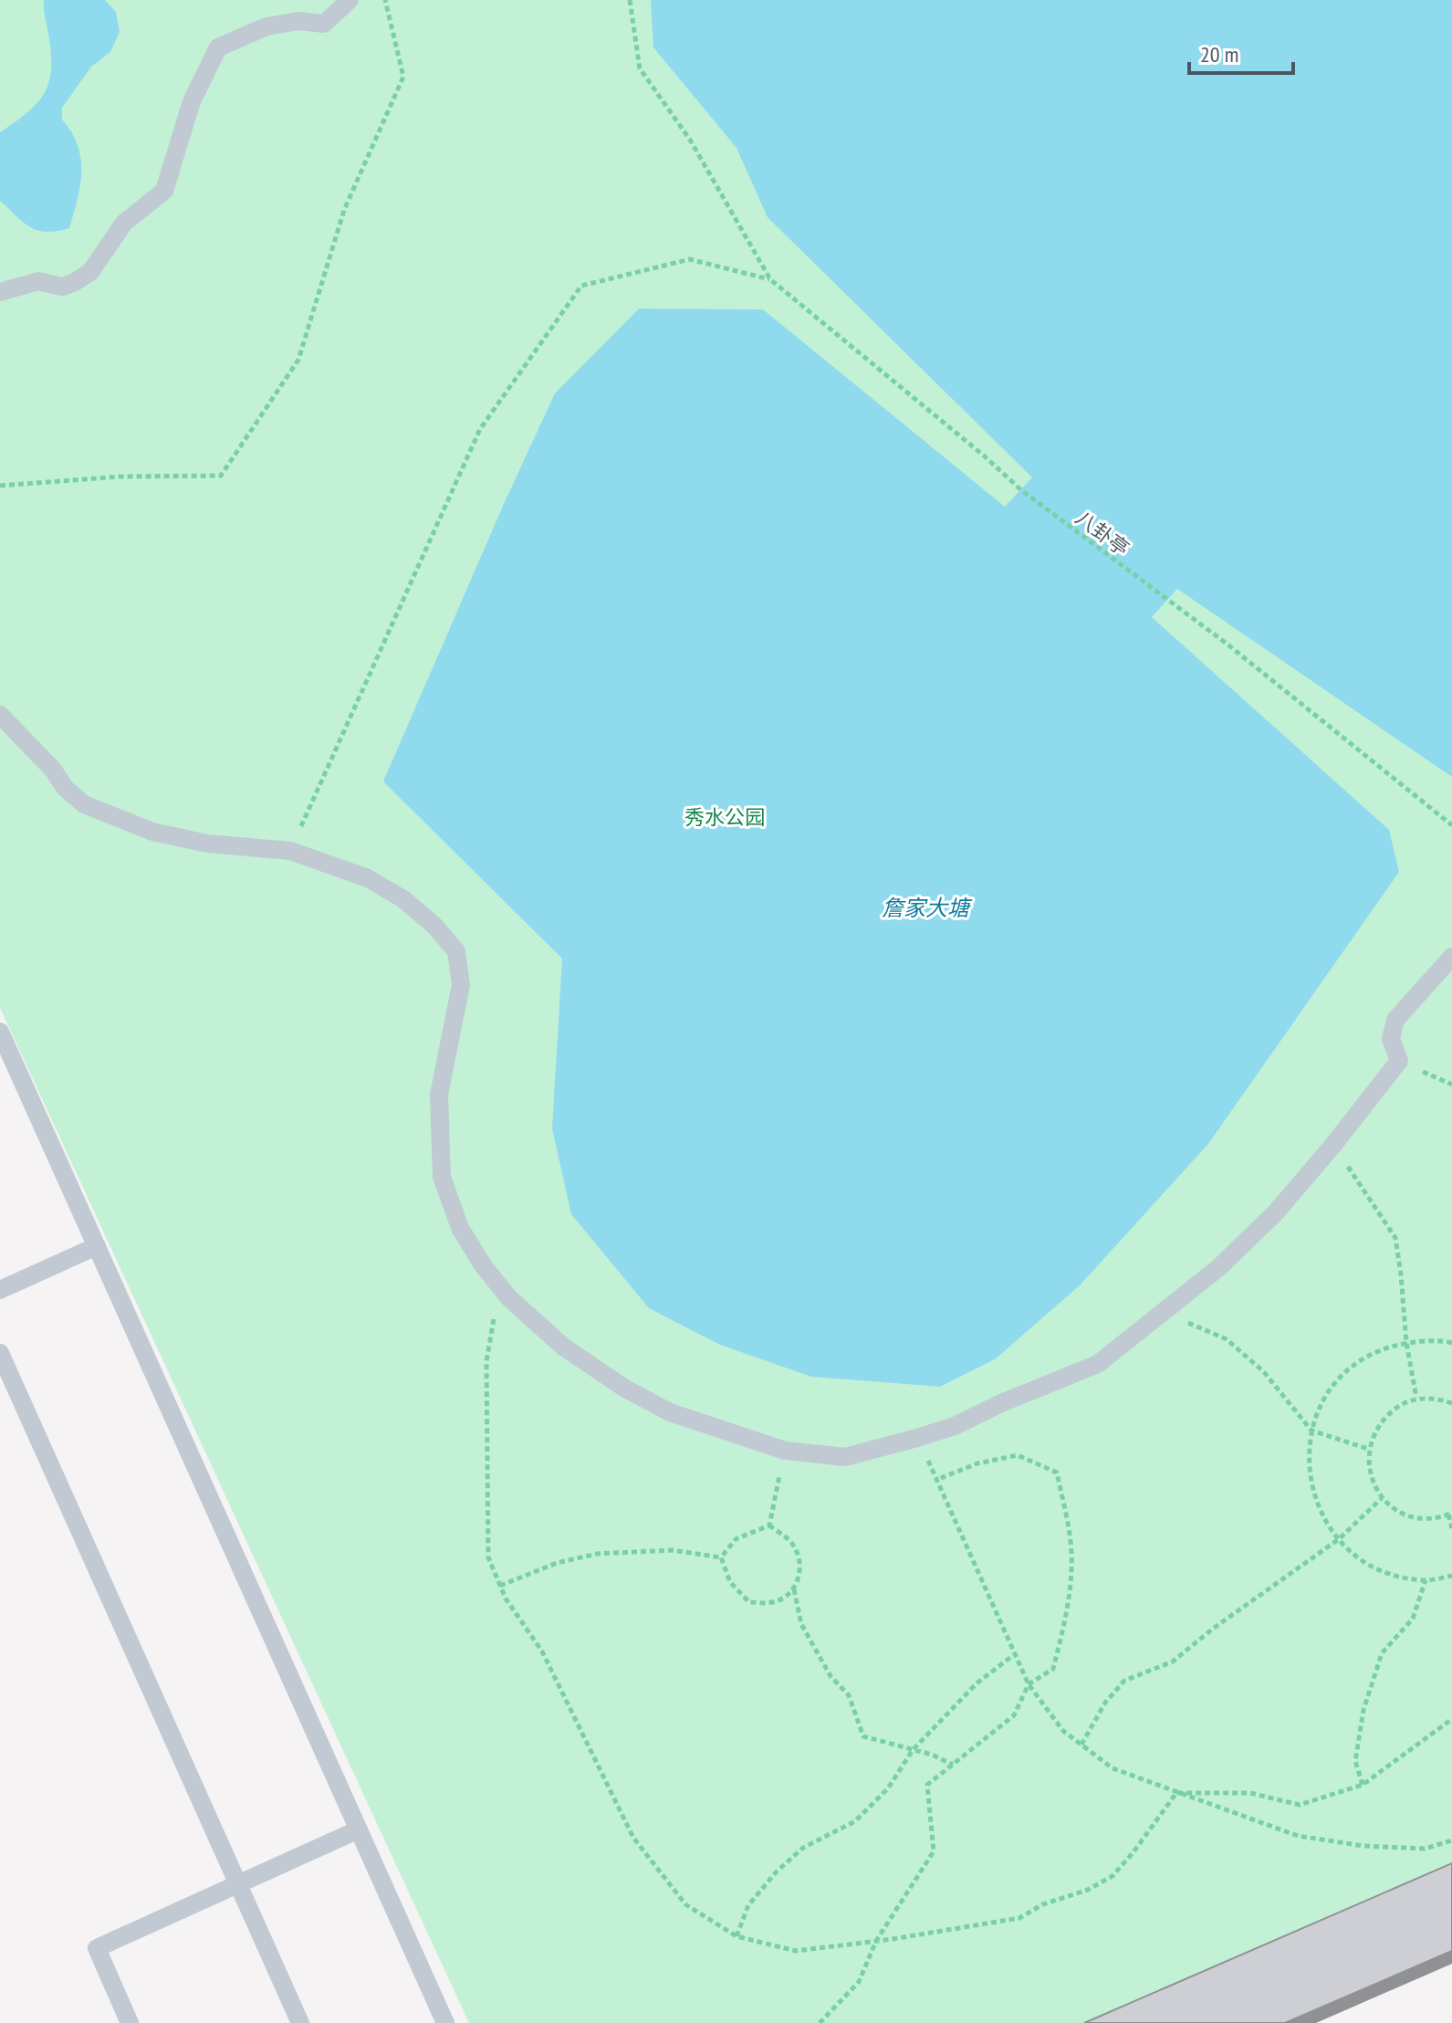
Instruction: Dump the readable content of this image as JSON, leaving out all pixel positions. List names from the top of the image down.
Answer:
{
  "streets": {
    "path": ["八卦亭"]
  },
  "water": ["詹家大塘"],
  "parks": ["秀水公园"],
  "scale_bar": "20 m"
}
